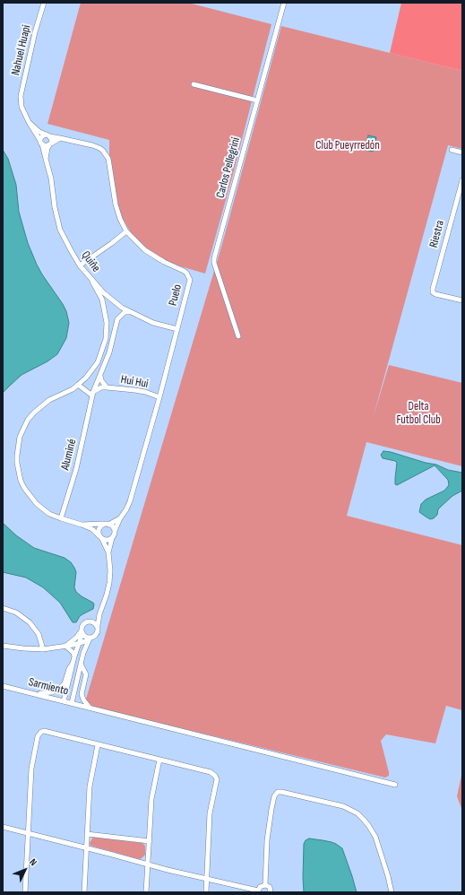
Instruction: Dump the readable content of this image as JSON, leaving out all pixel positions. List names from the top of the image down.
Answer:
{
  "streets": {
    "street": [
      "Nahuel Huapi",
      "Carlos Pellegrini",
      "Riestra",
      "Quiñe",
      "Puelo",
      "Hui Hui",
      "Aluminé",
      "Sarmiento"
    ]
  },
  "crossings": [
    ["Nahuel Huapi", "Quiñe"],
    ["Nahuel Huapi", "Puelo"],
    ["Quiñe", "Puelo"],
    ["Quiñe", "Aluminé"],
    ["Puelo", "Hui Hui"]
  ],
  "parks": ["Club Pueyrredón", "Delta Futbol Club"],
  "north": "top right"
}
